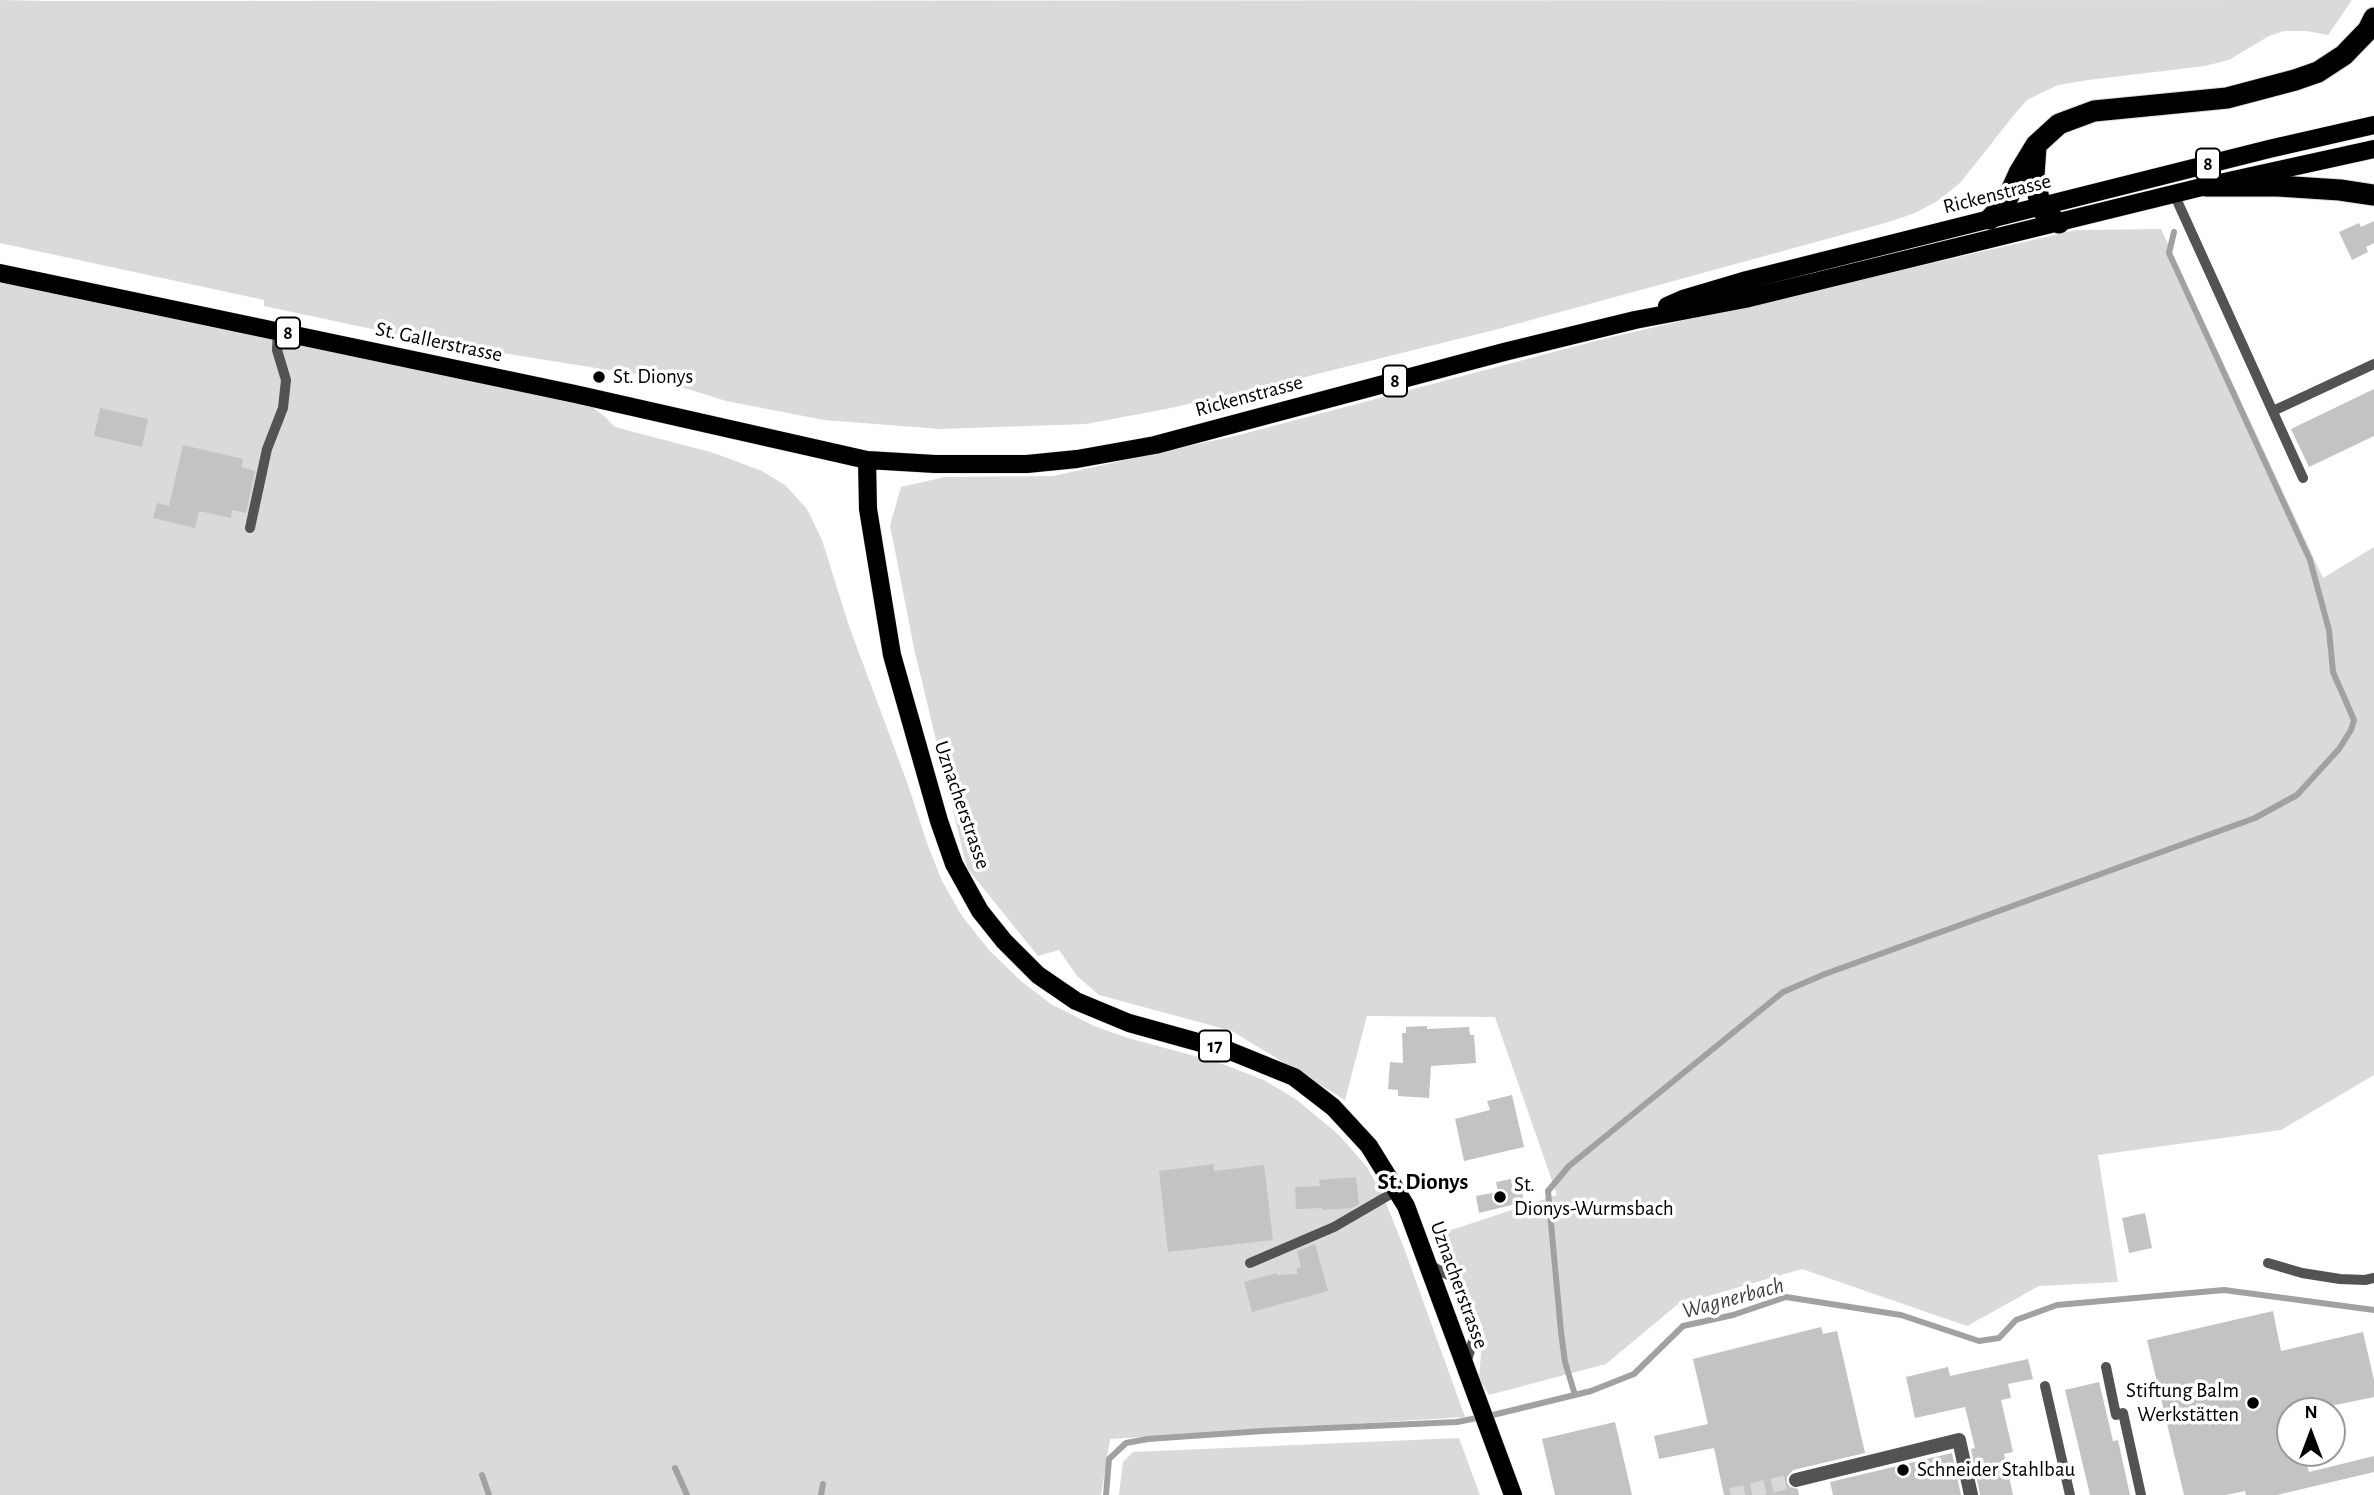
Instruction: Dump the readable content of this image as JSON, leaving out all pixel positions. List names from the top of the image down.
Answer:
{
  "streets": {
    "main road": [
      "8",
      "Rickenstrasse",
      "St. Gallerstrasse",
      "Uznacherstrasse",
      "17"
    ]
  },
  "crossings": [
    ["Rickenstrasse", "St. Gallerstrasse"],
    ["Rickenstrasse", "Uznacherstrasse"],
    ["St. Gallerstrasse", "Uznacherstrasse"]
  ],
  "districts": ["St. Dionys"],
  "water": ["Wagnerbach"],
  "places": [
    "St. Dionys",
    "St. Dionys-Wurmsbach",
    "Stiftung Balm Werkstätten",
    "Schneider Stahlbau"
  ],
  "north": "top"
}
